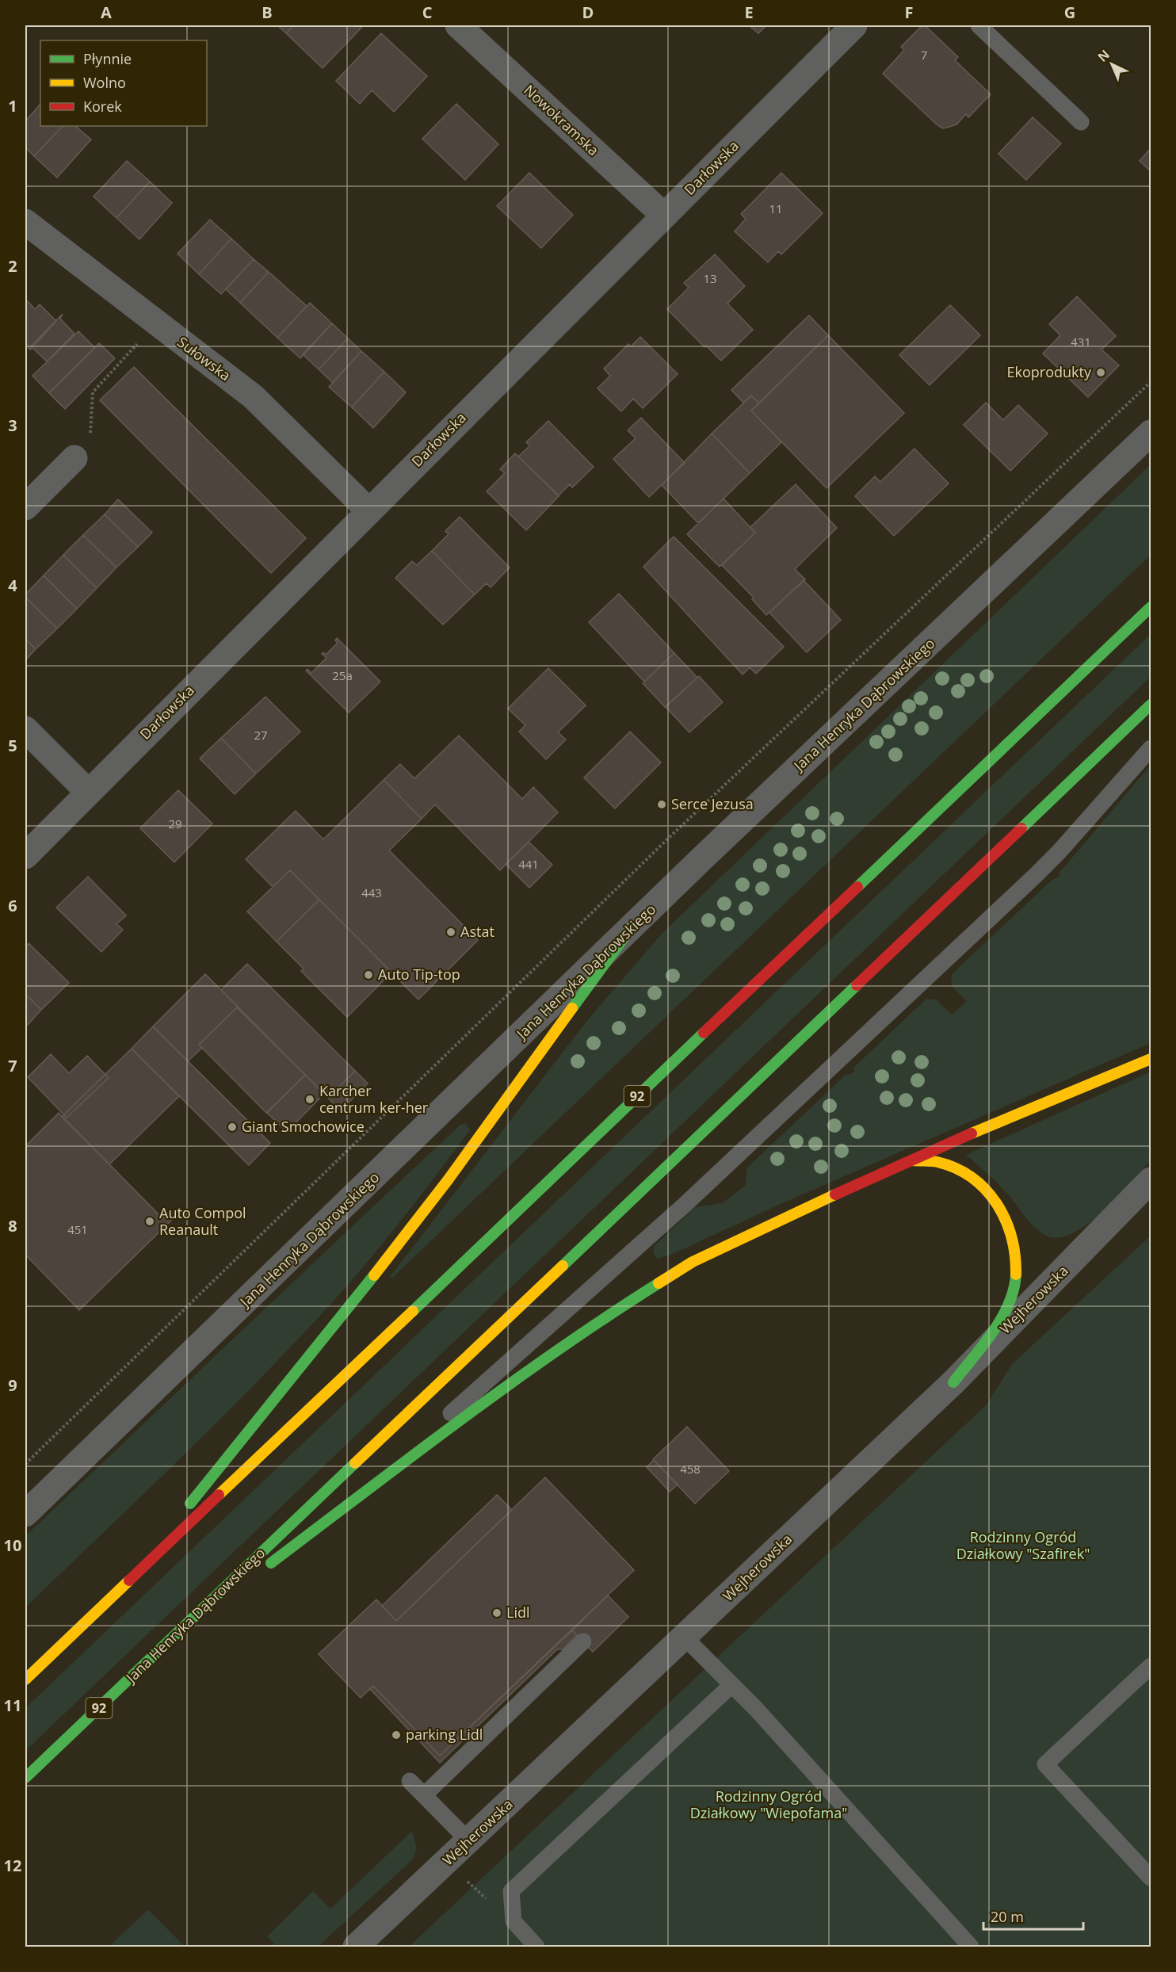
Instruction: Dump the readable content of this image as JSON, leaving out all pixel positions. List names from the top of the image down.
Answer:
{
  "streets": {
    "main road": ["Jana Henryka Dąbrowskiego", "92"],
    "street": [
      "Nowokramska",
      "Darłowska",
      "Sułowska",
      "Wejherowska"
    ]
  },
  "crossings": [
    ["Nowokramska", "Darłowska"],
    ["Darłowska", "Sułowska"]
  ],
  "parks": ["Rodzinny Ogród Działkowy \"Szafirek\"", "Rodzinny Ogród Działkowy \"Wiepofama\""],
  "places": [
    "Ekoprodukty",
    "Serce Jezusa",
    "Astat",
    "Auto Tip-top",
    "Karcher centrum ker-her",
    "Giant Smochowice",
    "Auto Compol Reanault",
    "Lidl",
    "parking Lidl"
  ],
  "house_numbers": [
    "7",
    "11",
    "13",
    "431",
    "25a",
    "27",
    "29",
    "441",
    "443",
    "451",
    "458"
  ],
  "legend": ["Płynnie", "Wolno", "Korek"],
  "scale_bar": "20 m",
  "north": "top left",
  "grid": {
    "columns": [
      "A",
      "B",
      "C",
      "D",
      "E",
      "F",
      "G"
    ],
    "rows": [
      "1",
      "2",
      "3",
      "4",
      "5",
      "6",
      "7",
      "8",
      "9",
      "10",
      "11",
      "12"
    ]
  }
}
